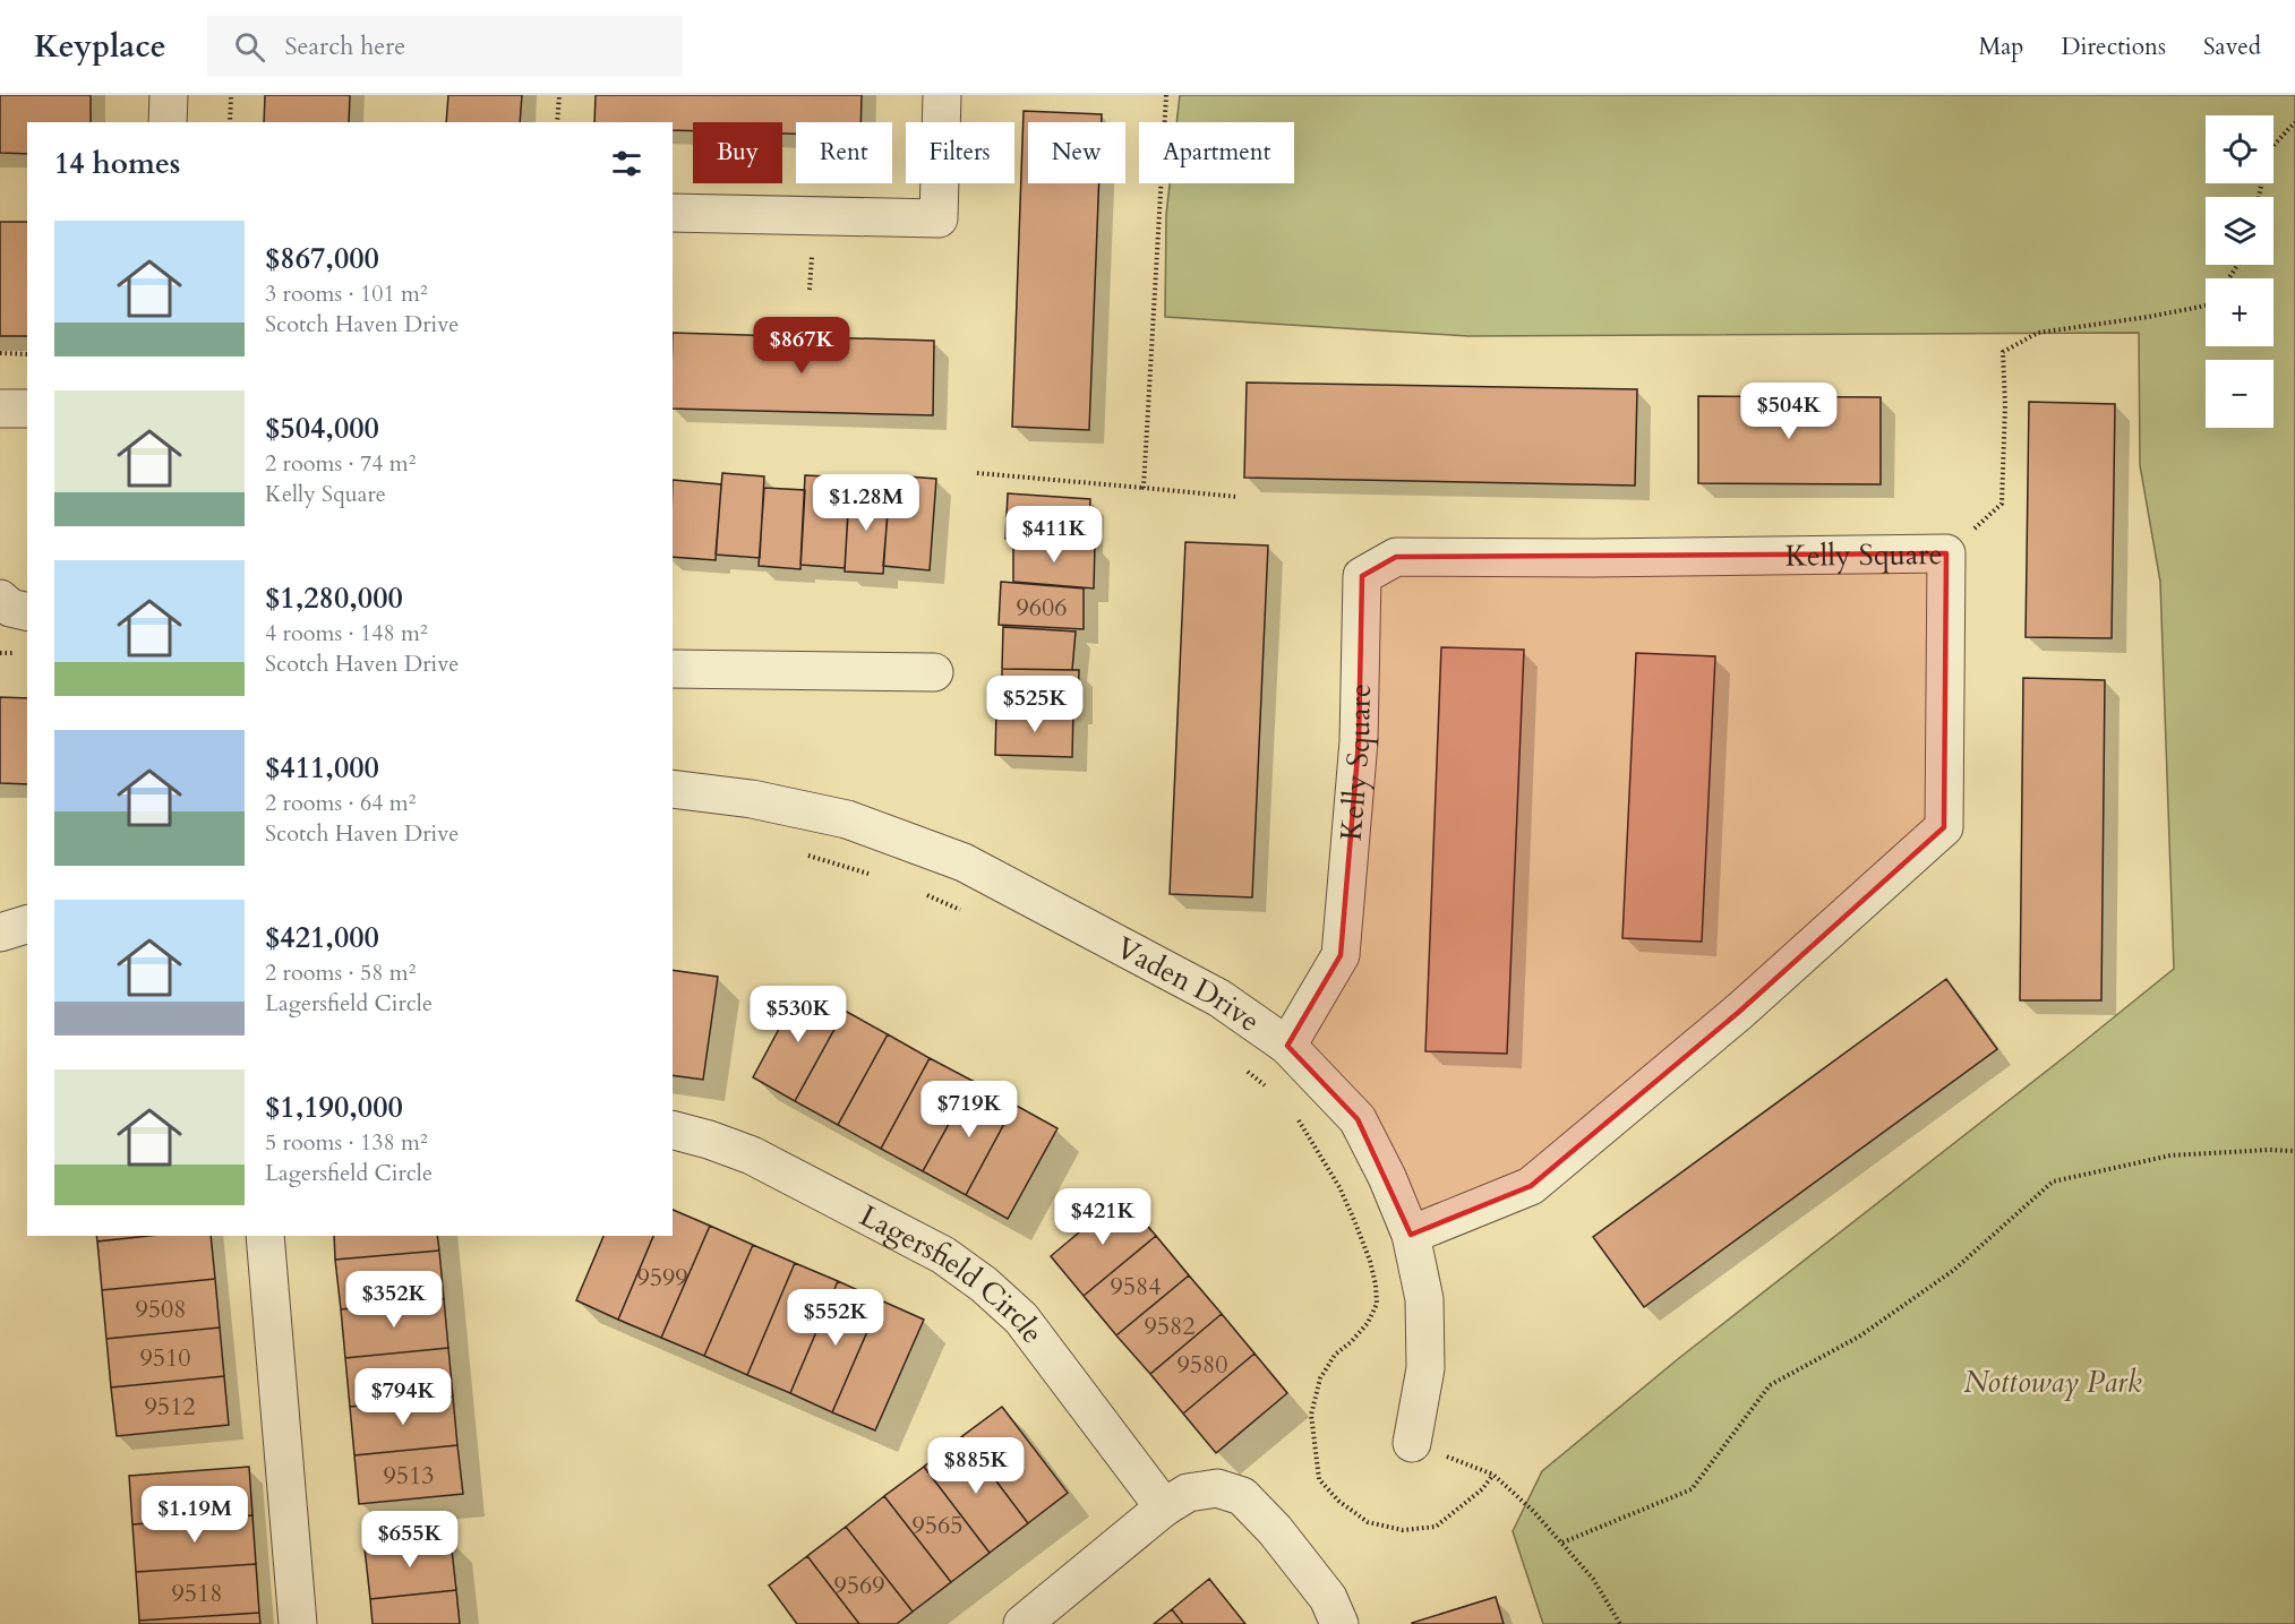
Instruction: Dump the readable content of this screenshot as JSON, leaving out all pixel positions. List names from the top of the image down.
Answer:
{
  "streets": {
    "street": ["Kelly Square", "Vaden Drive", "Lagersfield Circle"]
  },
  "crossings": [
    ["Kelly Square", "Vaden Drive"]
  ],
  "parks": ["Nottoway Park"],
  "house_numbers": [
    "9606",
    "9599",
    "9584",
    "9508",
    "9582",
    "9510",
    "9580",
    "9512",
    "9513",
    "9565",
    "9569",
    "9518"
  ],
  "page": {
    "header": "Keyplace",
    "search": "Search here",
    "nav": ["Map", "Directions", "Saved"],
    "map_buttons": ["+", "−"],
    "chip": [
      "Buy",
      "Rent",
      "Filters",
      "New",
      "Apartment"
    ],
    "heading": "14 homes",
    "list": [
      {
        "name": "$867,000",
        "note": "3 rooms · 101 m² · Scotch Haven Drive"
      },
      {
        "name": "$504,000",
        "note": "2 rooms · 74 m² · Kelly Square"
      },
      {
        "name": "$1,280,000",
        "note": "4 rooms · 148 m² · Scotch Haven Drive"
      },
      {
        "name": "$411,000",
        "note": "2 rooms · 64 m² · Scotch Haven Drive"
      },
      {
        "name": "$421,000",
        "note": "2 rooms · 58 m² · Lagersfield Circle"
      },
      {
        "name": "$1,190,000",
        "note": "5 rooms · 138 m² · Lagersfield Circle"
      }
    ],
    "price": [
      "$867K",
      "$504K",
      "$1.28M",
      "$411K",
      "$525K",
      "$530K",
      "$719K",
      "$421K",
      "$352K",
      "$552K",
      "$794K",
      "$885K",
      "$1.19M",
      "$655K"
    ]
  }
}
